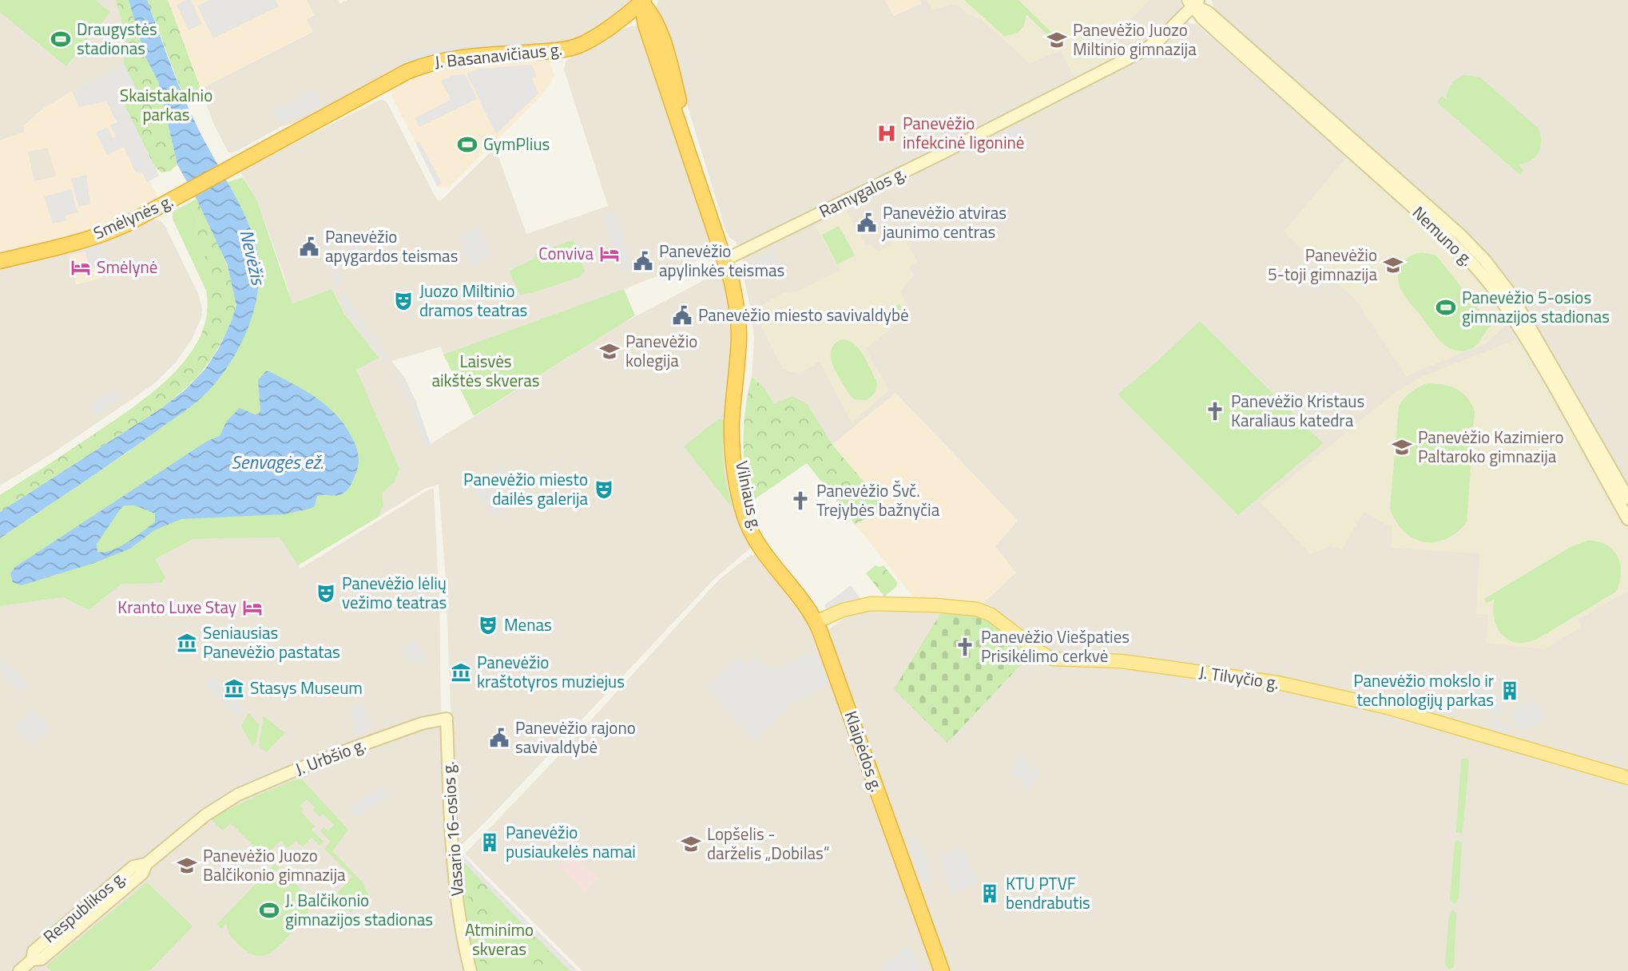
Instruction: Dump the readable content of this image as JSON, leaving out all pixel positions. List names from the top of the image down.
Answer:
{
  "streets": {
    "highway": [
      "J. Basanavičiaus g.",
      "Smėlynės g.",
      "Vilniaus g.",
      "Klaipėdos g."
    ],
    "main road": [
      "Ramygalos g.",
      "Nemuno g.",
      "J. Tilvyčio g.",
      "J. Urbšio g.",
      "Vasario 16-osios g.",
      "Respublikos g."
    ]
  },
  "crossings": [
    ["J. Basanavičiaus g.", "Smėlynės g."],
    ["J. Basanavičiaus g.", "Vilniaus g."],
    ["Ramygalos g.", "Nemuno g."],
    ["Ramygalos g.", "Vilniaus g."],
    ["Vilniaus g.", "Klaipėdos g."],
    ["J. Tilvyčio g.", "Klaipėdos g."],
    ["J. Urbšio g.", "Vasario 16-osios g."],
    ["J. Urbšio g.", "Respublikos g."]
  ],
  "water": ["Nevėžis", "Senvagės ež."],
  "parks": ["Skaistakalnio parkas", "Laisvės aikštės skveras", "Atminimo skveras"],
  "places": {
    "sports": [
      "Draugystės stadionas",
      "GymPlius",
      "Panevėžio 5-osios gimnazijos stadionas",
      "J. Balčikonio gimnazijos stadionas"
    ],
    "school or university": [
      "Panevėžio Juozo Miltinio gimnazija",
      "Panevėžio 5-toji gimnazija",
      "Panevėžio kolegija",
      "Panevėžio Kazimiero Paltaroko gimnazija",
      "Lopšelis - darželis „Dobilas“",
      "Panevėžio Juozo Balčikonio gimnazija"
    ],
    "hospital": ["Panevėžio infekcinė ligoninė"],
    "public building": [
      "Panevėžio atviras jaunimo centras",
      "Panevėžio apygardos teismas",
      "Panevėžio apylinkės teismas",
      "Panevėžio miesto savivaldybė",
      "Panevėžio rajono savivaldybė"
    ],
    "hotel": ["Conviva", "Smėlynė", "Kranto Luxe Stay"],
    "theatre": [
      "Juozo Miltinio dramos teatras",
      "Panevėžio miesto dailės galerija",
      "Panevėžio lėlių vežimo teatras",
      "Menas"
    ],
    "church": ["Panevėžio Kristaus Karaliaus katedra", "Panevėžio Švč. Trejybės bažnyčia", "Panevėžio Viešpaties Prisikėlimo cerkvė"],
    "museum": ["Seniausias Panevėžio pastatas", "Panevėžio kraštotyros muziejus", "Stasys Museum"],
    "building": ["Panevėžio mokslo ir technologijų parkas", "Panevėžio pusiaukelės namai", "KTU PTVF bendrabutis"]
  }
}
